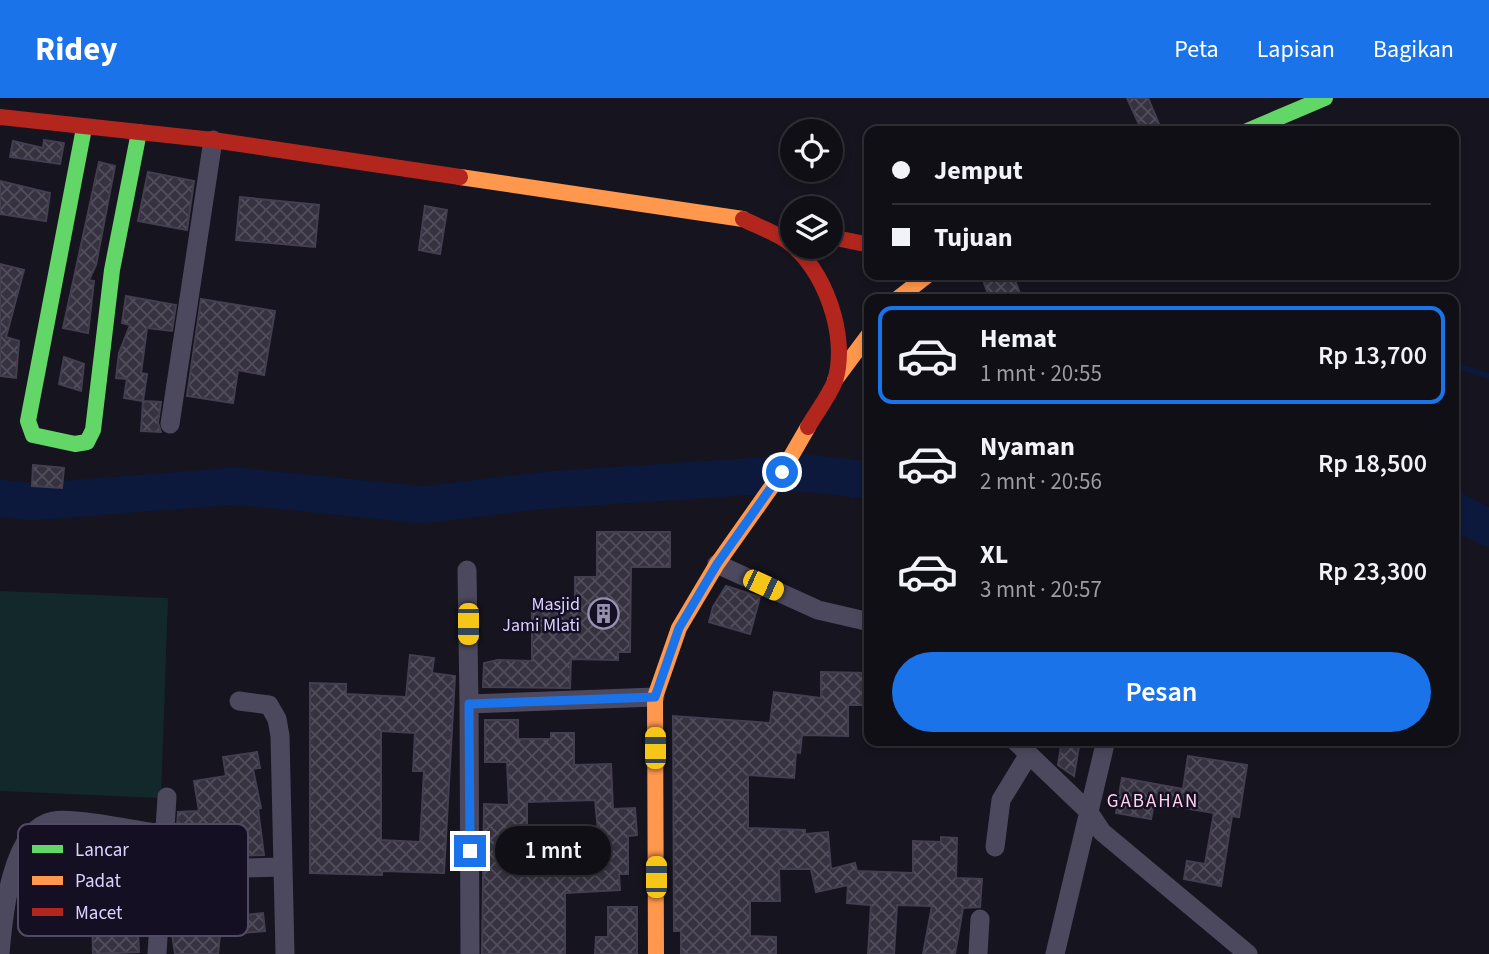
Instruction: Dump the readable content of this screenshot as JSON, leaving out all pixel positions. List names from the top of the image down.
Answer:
{
  "districts": ["GABAHAN"],
  "places": {
    "building": ["Masjid Jami Mlati"]
  },
  "legend": ["Lancar", "Padat", "Macet"],
  "page": {
    "header": "Ridey",
    "nav": ["Peta", "Lapisan", "Bagikan"],
    "banner": ["Jemput", "Tujuan"],
    "list": [
      {
        "name": "Hemat",
        "note": "1 mnt · 20:55",
        "value": "Rp 13,700"
      },
      {
        "name": "Nyaman",
        "note": "2 mnt · 20:56",
        "value": "Rp 18,500"
      },
      {
        "name": "XL",
        "note": "3 mnt · 20:57",
        "value": "Rp 23,300"
      }
    ],
    "buttons": "Pesan",
    "bubble": "1 mnt"
  }
}
